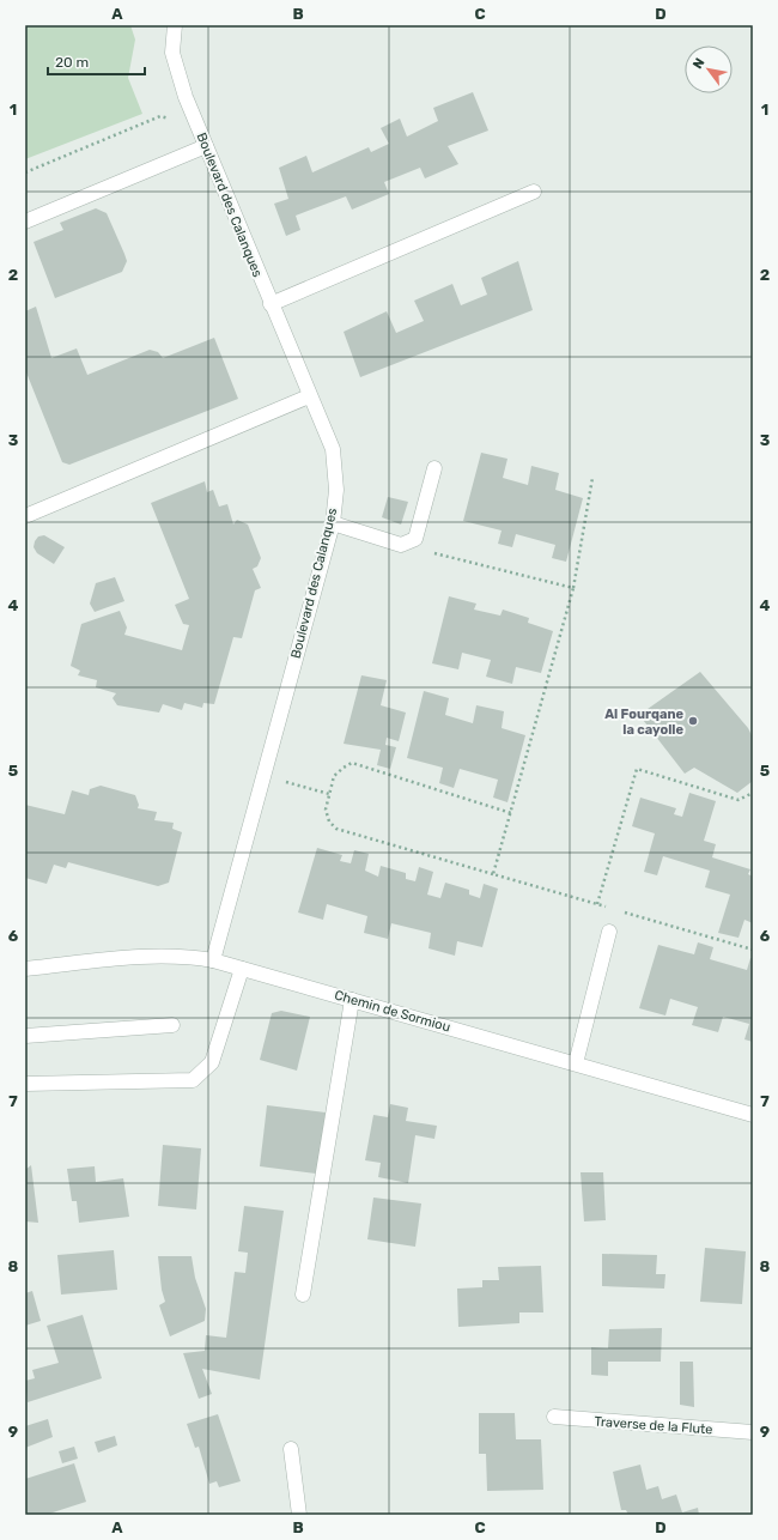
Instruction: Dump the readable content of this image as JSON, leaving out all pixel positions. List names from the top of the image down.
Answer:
{
  "streets": {
    "street": ["Boulevard des Calanques", "Chemin de Sormiou", "Traverse de la Flute"]
  },
  "crossings": [
    ["Boulevard des Calanques", "Chemin de Sormiou"]
  ],
  "places": ["Al Fourqane la cayolle"],
  "scale_bar": "20 m",
  "north": "top left",
  "grid": {
    "columns": [
      "A",
      "B",
      "C",
      "D"
    ],
    "rows": [
      "1",
      "2",
      "3",
      "4",
      "5",
      "6",
      "7",
      "8",
      "9"
    ]
  }
}
